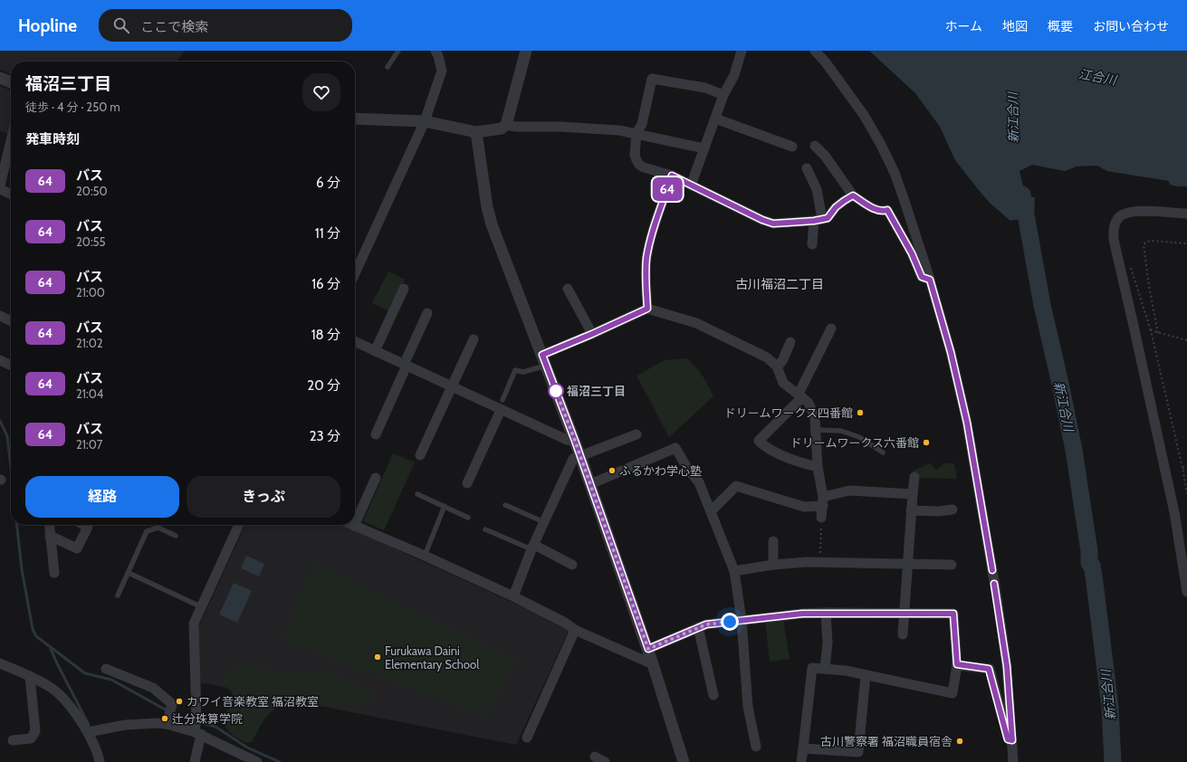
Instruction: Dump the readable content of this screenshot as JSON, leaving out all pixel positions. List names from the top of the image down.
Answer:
{
  "districts": ["古川福沼二丁目"],
  "water": ["江合川", "新江合川"],
  "places": [
    "福沼三丁目",
    "ドリームワークス四番館",
    "ドリームワークス六番館",
    "ふるかわ学心塾",
    "Furukawa Daini Elementary School",
    "カワイ音楽教室 福沼教室",
    "辻分珠算学院",
    "古川警察署 福沼職員宿舎"
  ],
  "lines": ["bus line 64"],
  "page": {
    "header": "Hopline",
    "search": "ここで検索",
    "nav": [
      "ホーム",
      "地図",
      "概要",
      "お問い合わせ"
    ],
    "on_map": "64",
    "heading": [
      ["福沼三丁目", "徒歩 · 4 分 · 250 m"],
      "発車時刻"
    ],
    "list": [
      {
        "mark": "64",
        "name": "バス",
        "note": "20:50",
        "value": "6 分"
      },
      {
        "mark": "64",
        "name": "バス",
        "note": "20:55",
        "value": "11 分"
      },
      {
        "mark": "64",
        "name": "バス",
        "note": "21:00",
        "value": "16 分"
      },
      {
        "mark": "64",
        "name": "バス",
        "note": "21:02",
        "value": "18 分"
      },
      {
        "mark": "64",
        "name": "バス",
        "note": "21:04",
        "value": "20 分"
      },
      {
        "mark": "64",
        "name": "バス",
        "note": "21:07",
        "value": "23 分"
      }
    ],
    "buttons": ["経路", "きっぷ"]
  }
}
